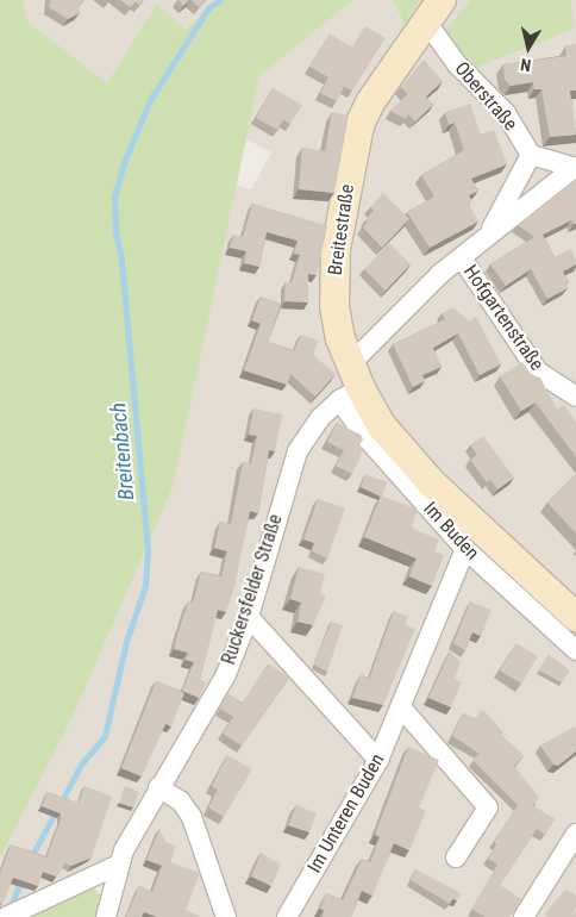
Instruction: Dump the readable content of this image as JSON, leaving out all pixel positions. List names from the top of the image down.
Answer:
{
  "streets": {
    "street": [
      "Oberstraße",
      "Breitestraße",
      "Hofgartenstraße",
      "Im Buden",
      "Ruckersfelder Straße",
      "Im Unteren Buden"
    ]
  },
  "crossings": [
    ["Oberstraße", "Breitestraße"],
    ["Breitestraße", "Im Buden"],
    ["Breitestraße", "Ruckersfelder Straße"],
    ["Im Buden", "Ruckersfelder Straße"],
    ["Im Buden", "Im Unteren Buden"]
  ],
  "water": ["Breitenbach"],
  "north": "bottom"
}
